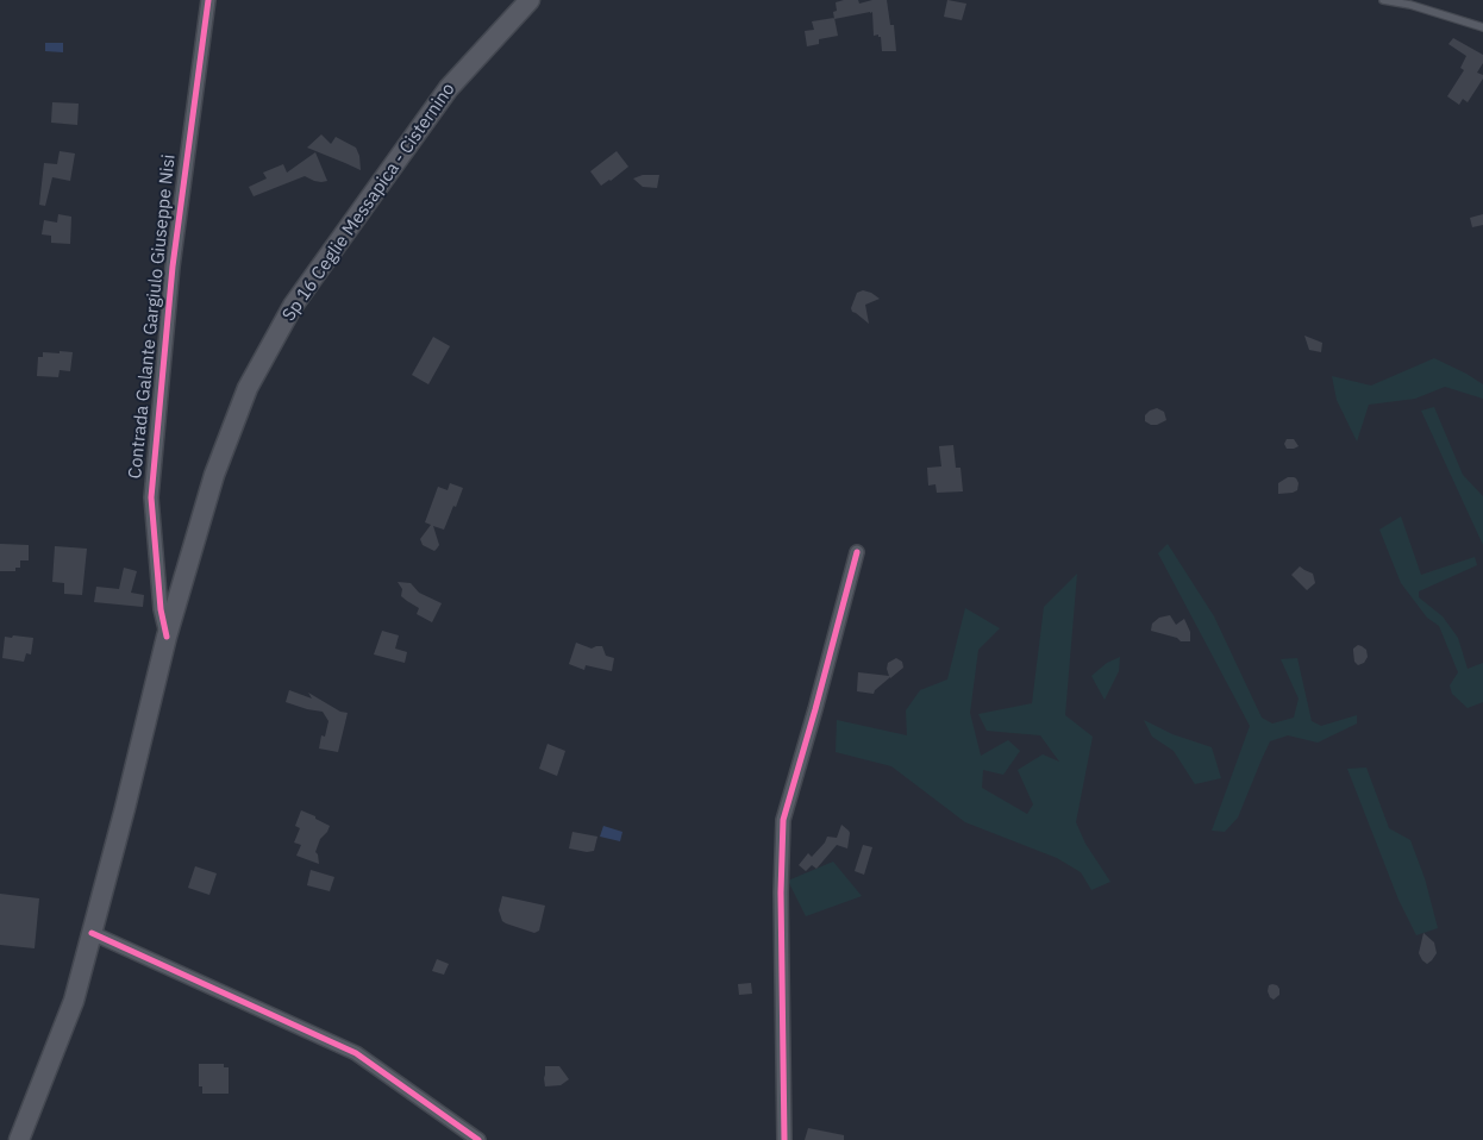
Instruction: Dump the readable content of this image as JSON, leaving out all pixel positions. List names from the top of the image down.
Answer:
{
  "streets": {
    "main road": ["Sp 16 Ceglie Messapica - Cisternino"],
    "street": ["Contrada Galante Gargiulo Giuseppe Nisi"]
  },
  "crossings": [
    ["Sp 16 Ceglie Messapica - Cisternino", "Contrada Galante Gargiulo Giuseppe Nisi"]
  ]
}
